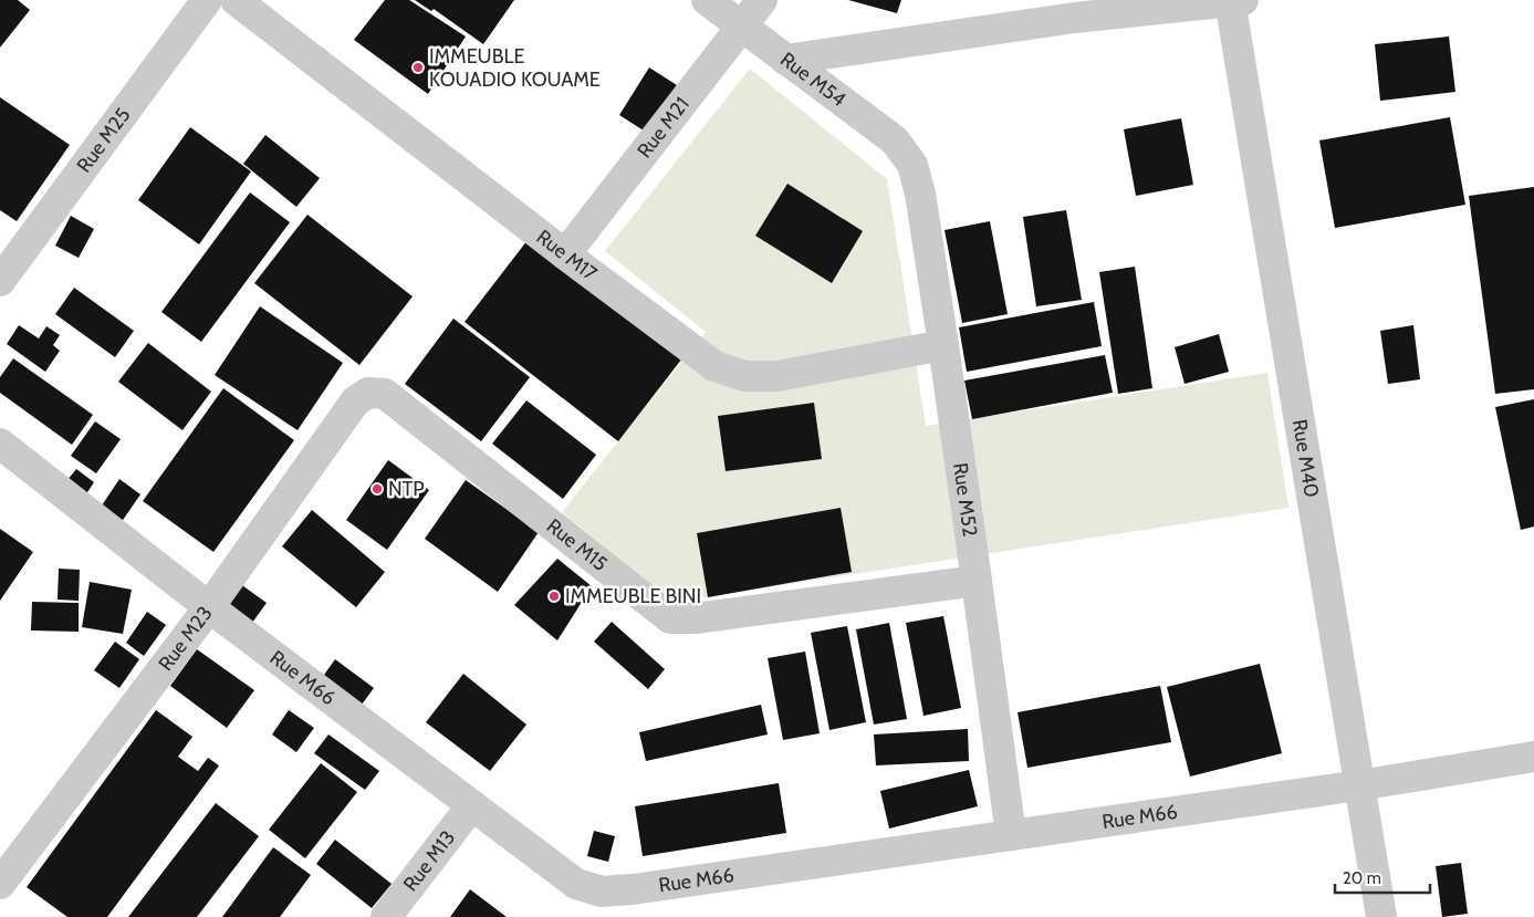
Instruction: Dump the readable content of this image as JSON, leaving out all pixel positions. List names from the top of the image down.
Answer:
{
  "streets": {
    "street": [
      "Rue M54",
      "Rue M21",
      "Rue M25",
      "Rue M17",
      "Rue M40",
      "Rue M52",
      "Rue M15",
      "Rue M23",
      "Rue M66",
      "Rue M13"
    ]
  },
  "crossings": [
    ["Rue M54", "Rue M21"],
    ["Rue M54", "Rue M52"],
    ["Rue M21", "Rue M17"],
    ["Rue M17", "Rue M52"],
    ["Rue M40", "Rue M66"],
    ["Rue M52", "Rue M15"],
    ["Rue M52", "Rue M66"],
    ["Rue M15", "Rue M23"],
    ["Rue M23", "Rue M66"],
    ["Rue M66", "Rue M13"]
  ],
  "places": ["IMMEUBLE KOUADIO KOUAME", "NTP", "IMMEUBLE BINI"],
  "scale_bar": "20 m"
}
